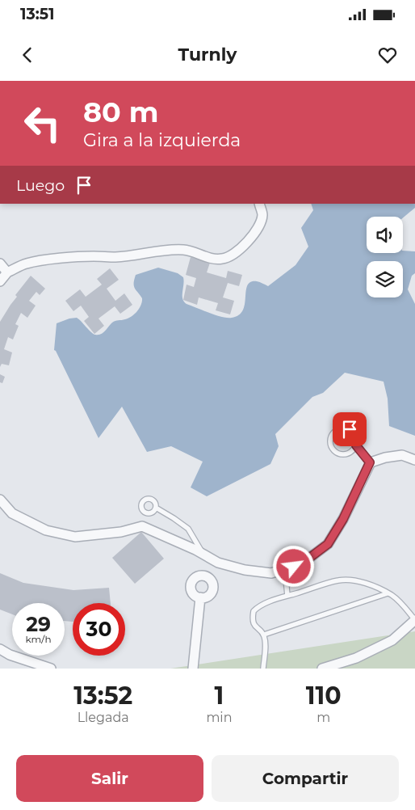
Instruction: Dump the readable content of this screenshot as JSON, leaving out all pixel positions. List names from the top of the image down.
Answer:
{
  "page": {
    "status": "13:51",
    "header": "Turnly",
    "turn": ["80 m", "Gira a la izquierda"],
    "then": "Luego",
    "speed": "29 km/h",
    "limit": "30",
    "eta": [
      "13:52",
      "Llegada",
      "1",
      "min",
      "110",
      "m"
    ],
    "buttons": ["Salir", "Compartir"]
  }
}
